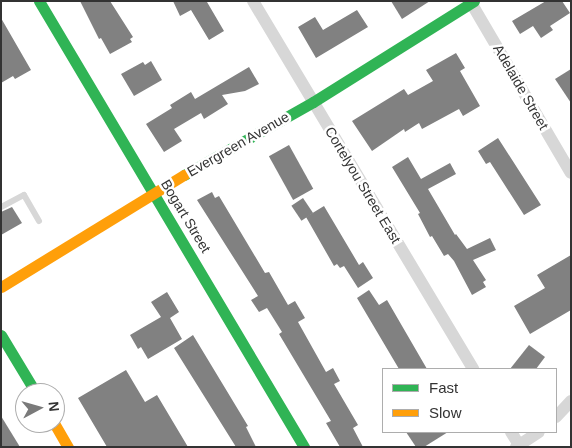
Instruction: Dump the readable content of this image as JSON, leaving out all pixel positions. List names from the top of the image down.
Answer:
{
  "streets": {
    "street": [
      "Adelaide Street",
      "Evergreen Avenue",
      "Cortelyou Street East",
      "Bogart Street"
    ]
  },
  "crossings": [
    ["Adelaide Street", "Evergreen Avenue"],
    ["Evergreen Avenue", "Cortelyou Street East"],
    ["Evergreen Avenue", "Bogart Street"]
  ],
  "legend": ["Fast", "Slow"],
  "north": "right"
}
